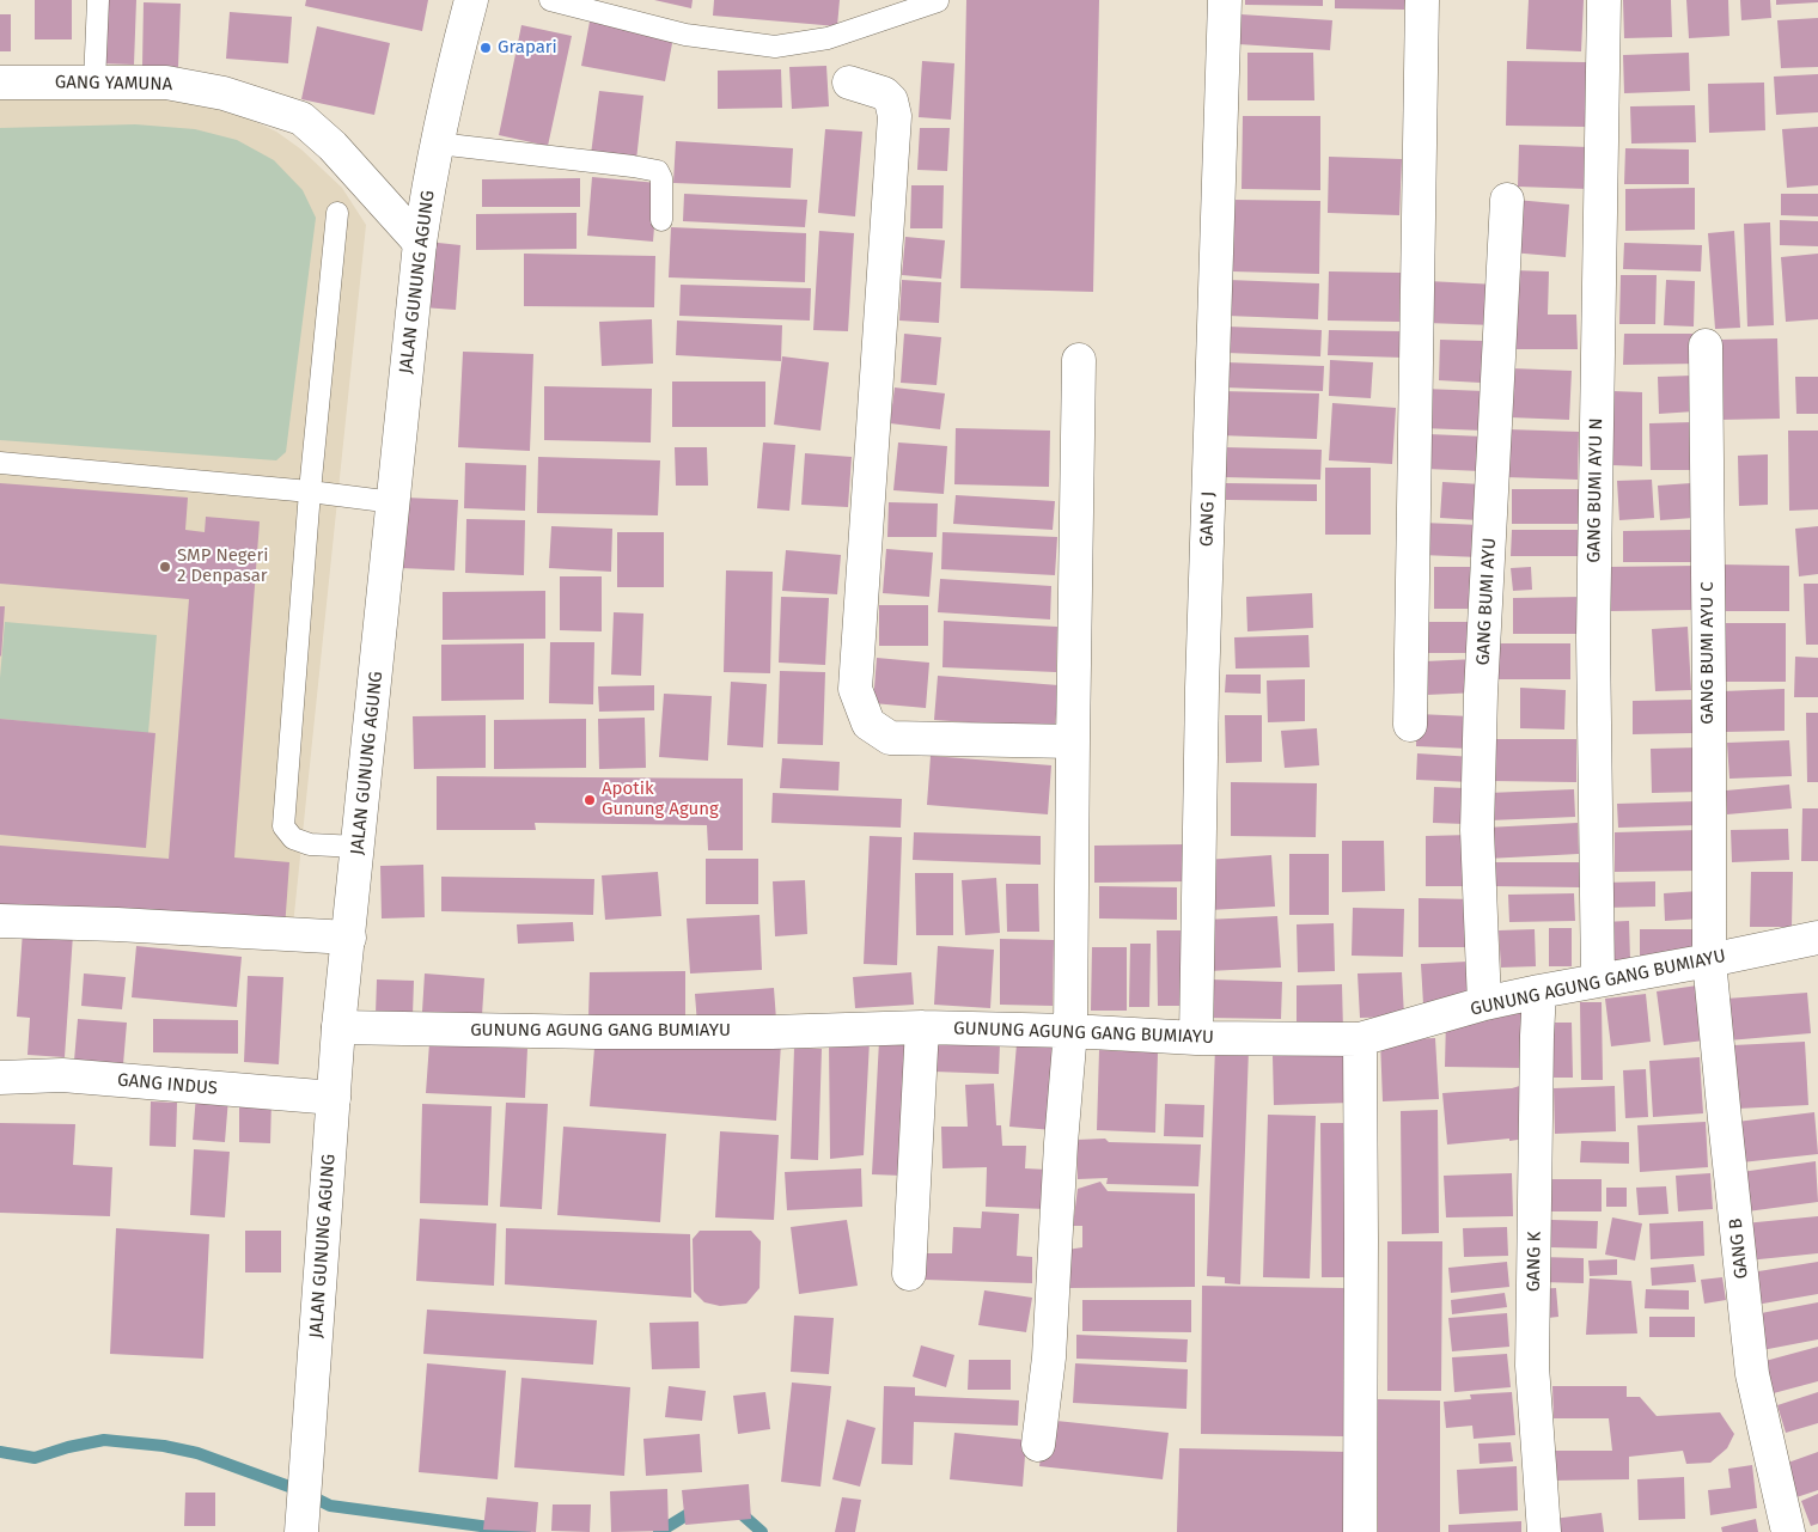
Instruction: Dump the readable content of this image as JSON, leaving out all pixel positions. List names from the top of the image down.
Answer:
{
  "streets": {
    "street": [
      "GANG YAMUNA",
      "JALAN GUNUNG AGUNG",
      "GANG BUMI AYU N",
      "GANG J",
      "GANG BUMI AYU",
      "GANG BUMI AYU C",
      "GUNUNG AGUNG GANG BUMIAYU",
      "GANG INDUS",
      "GANG B",
      "GANG K"
    ]
  },
  "crossings": [
    ["GANG YAMUNA", "JALAN GUNUNG AGUNG"],
    ["JALAN GUNUNG AGUNG", "GUNUNG AGUNG GANG BUMIAYU"],
    ["JALAN GUNUNG AGUNG", "GANG INDUS"],
    ["GANG BUMI AYU N", "GUNUNG AGUNG GANG BUMIAYU"],
    ["GANG J", "GUNUNG AGUNG GANG BUMIAYU"],
    ["GANG BUMI AYU", "GUNUNG AGUNG GANG BUMIAYU"],
    ["GANG BUMI AYU C", "GUNUNG AGUNG GANG BUMIAYU"],
    ["GANG BUMI AYU C", "GANG B"],
    ["GUNUNG AGUNG GANG BUMIAYU", "GANG B"],
    ["GUNUNG AGUNG GANG BUMIAYU", "GANG K"]
  ],
  "places": ["Grapari", "SMP Negeri 2 Denpasar", "Apotik Gunung Agung"]
}
